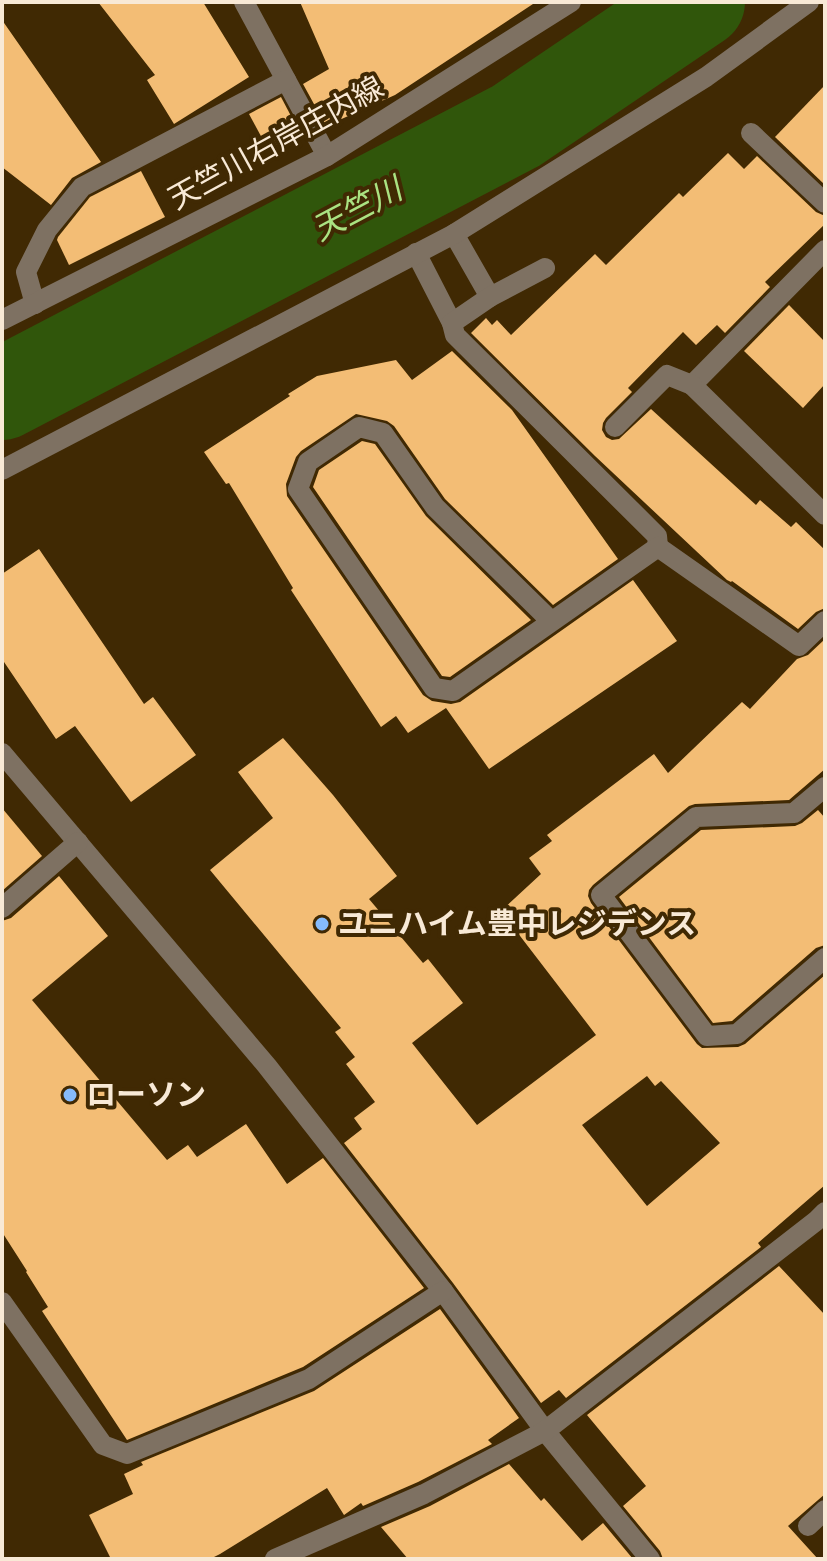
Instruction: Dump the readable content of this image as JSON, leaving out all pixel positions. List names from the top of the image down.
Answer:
{
  "streets": {
    "street": ["天竺川右岸庄内線"]
  },
  "water": ["天竺川"],
  "places": ["ユニハイム豊中レジデンス", "ローソン"]
}
